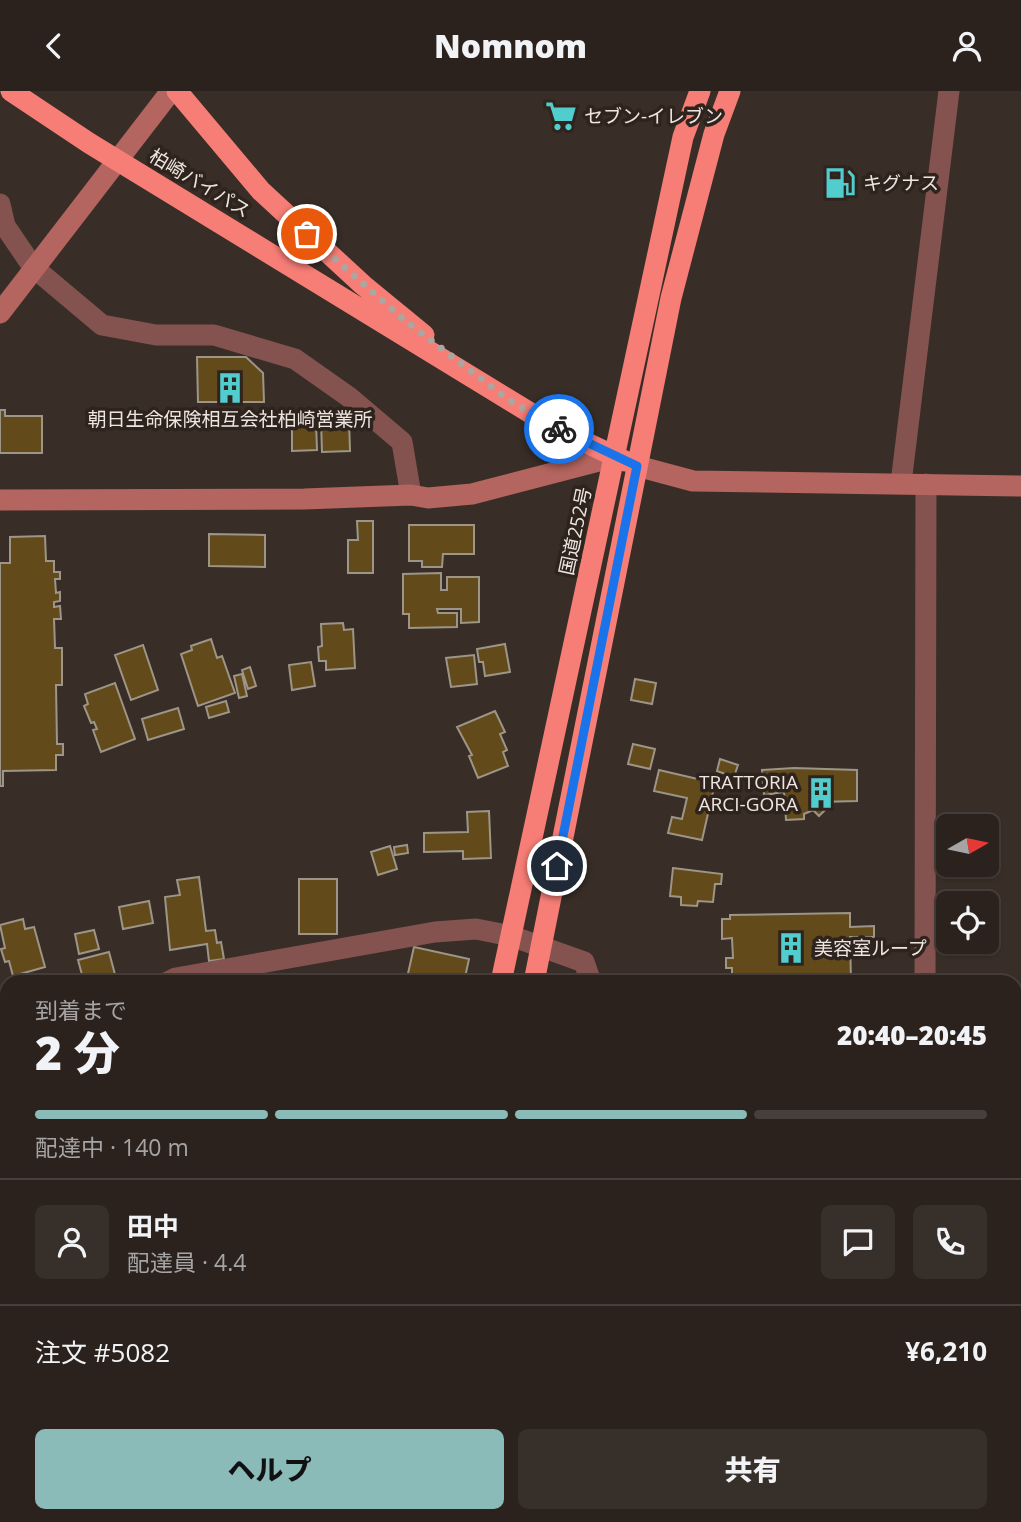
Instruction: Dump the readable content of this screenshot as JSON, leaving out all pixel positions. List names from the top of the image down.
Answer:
{
  "streets": {
    "highway": ["柏崎バイパス", "国道252号"]
  },
  "crossings": [
    ["柏崎バイパス", "国道252号"]
  ],
  "places": {
    "supermarket": ["セブン-イレブン"],
    "fuel station": ["キグナス"],
    "building": ["朝日生命保険相互会社柏崎営業所", "TRATTORIA ARCI-GORA", "美容室ループ"]
  },
  "north": "right",
  "page": {
    "header": "Nomnom",
    "heading": ["2 分", "到着まで", "20:40–20:45"],
    "panel": [
      "田中",
      "配達員 · 4.4",
      "注文 #5082",
      "¥6,210"
    ],
    "bar": "配達中 · 140 m",
    "buttons": ["ヘルプ", "共有"]
  }
}
